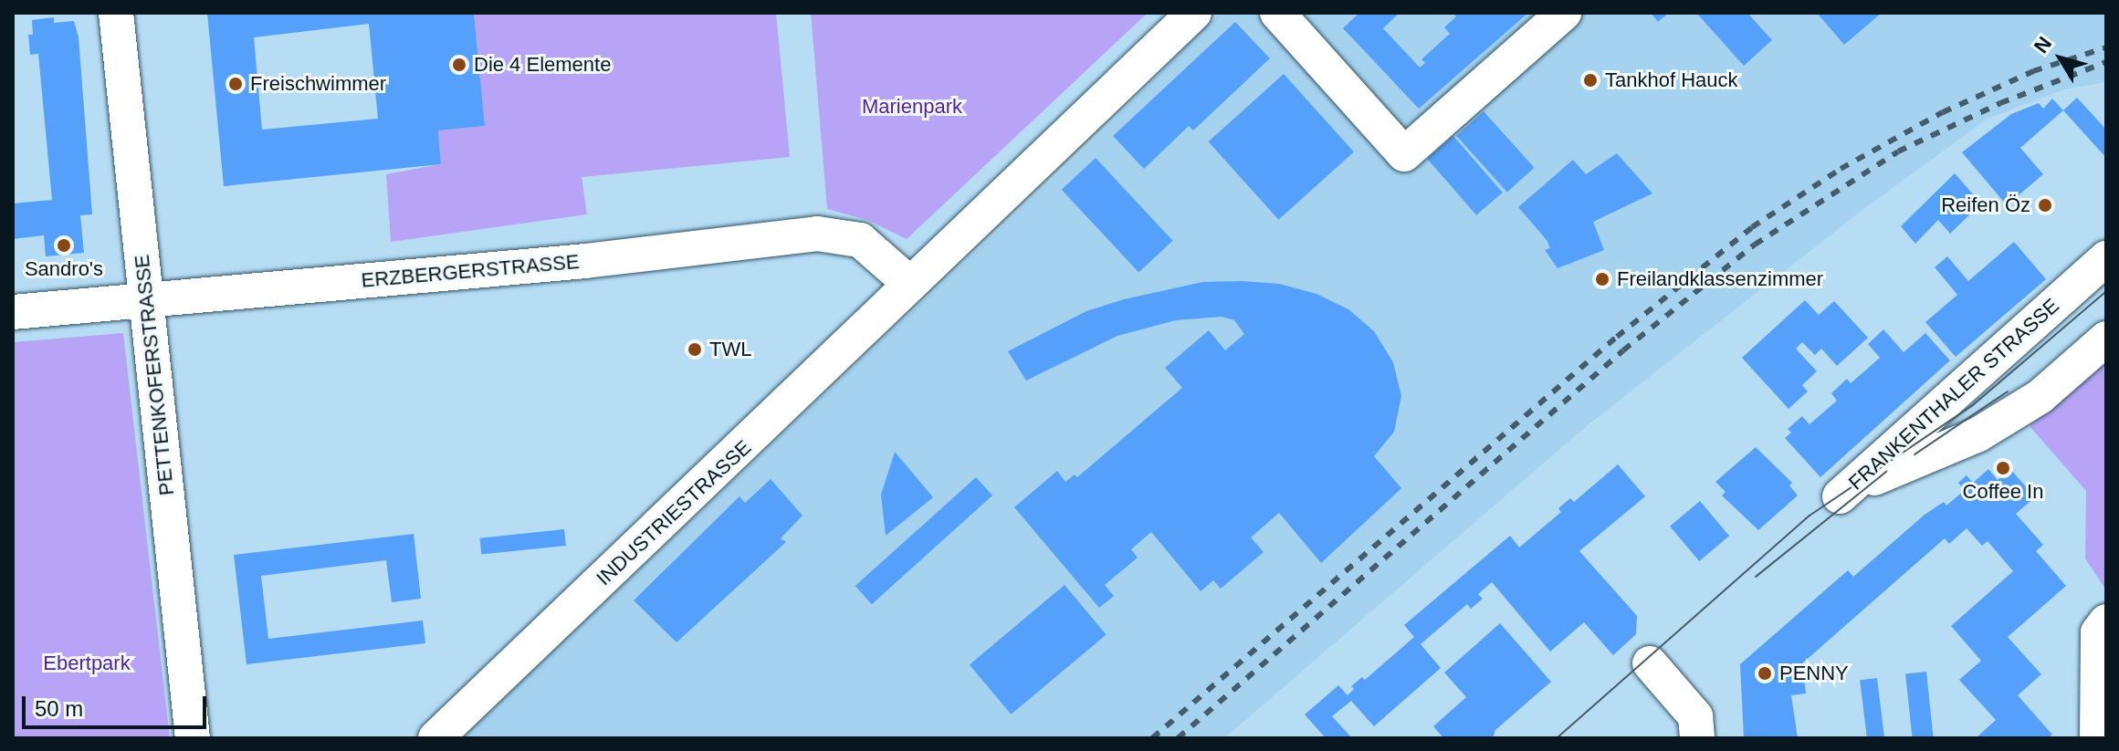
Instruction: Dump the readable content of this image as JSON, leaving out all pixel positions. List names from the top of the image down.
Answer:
{
  "streets": {
    "street": [
      "ERZBERGERSTRASSE",
      "PETTENKOFERSTRASSE",
      "FRANKENTHALER STRASSE",
      "INDUSTRIESTRASSE"
    ]
  },
  "crossings": [
    ["ERZBERGERSTRASSE", "PETTENKOFERSTRASSE"],
    ["ERZBERGERSTRASSE", "INDUSTRIESTRASSE"]
  ],
  "parks": ["Marienpark", "Ebertpark"],
  "places": [
    "Die 4 Elemente",
    "Tankhof Hauck",
    "Freischwimmer",
    "Reifen Öz",
    "Sandro's",
    "Freilandklassenzimmer",
    "TWL",
    "Coffee In",
    "PENNY"
  ],
  "scale_bar": "50 m",
  "north": "top left"
}
